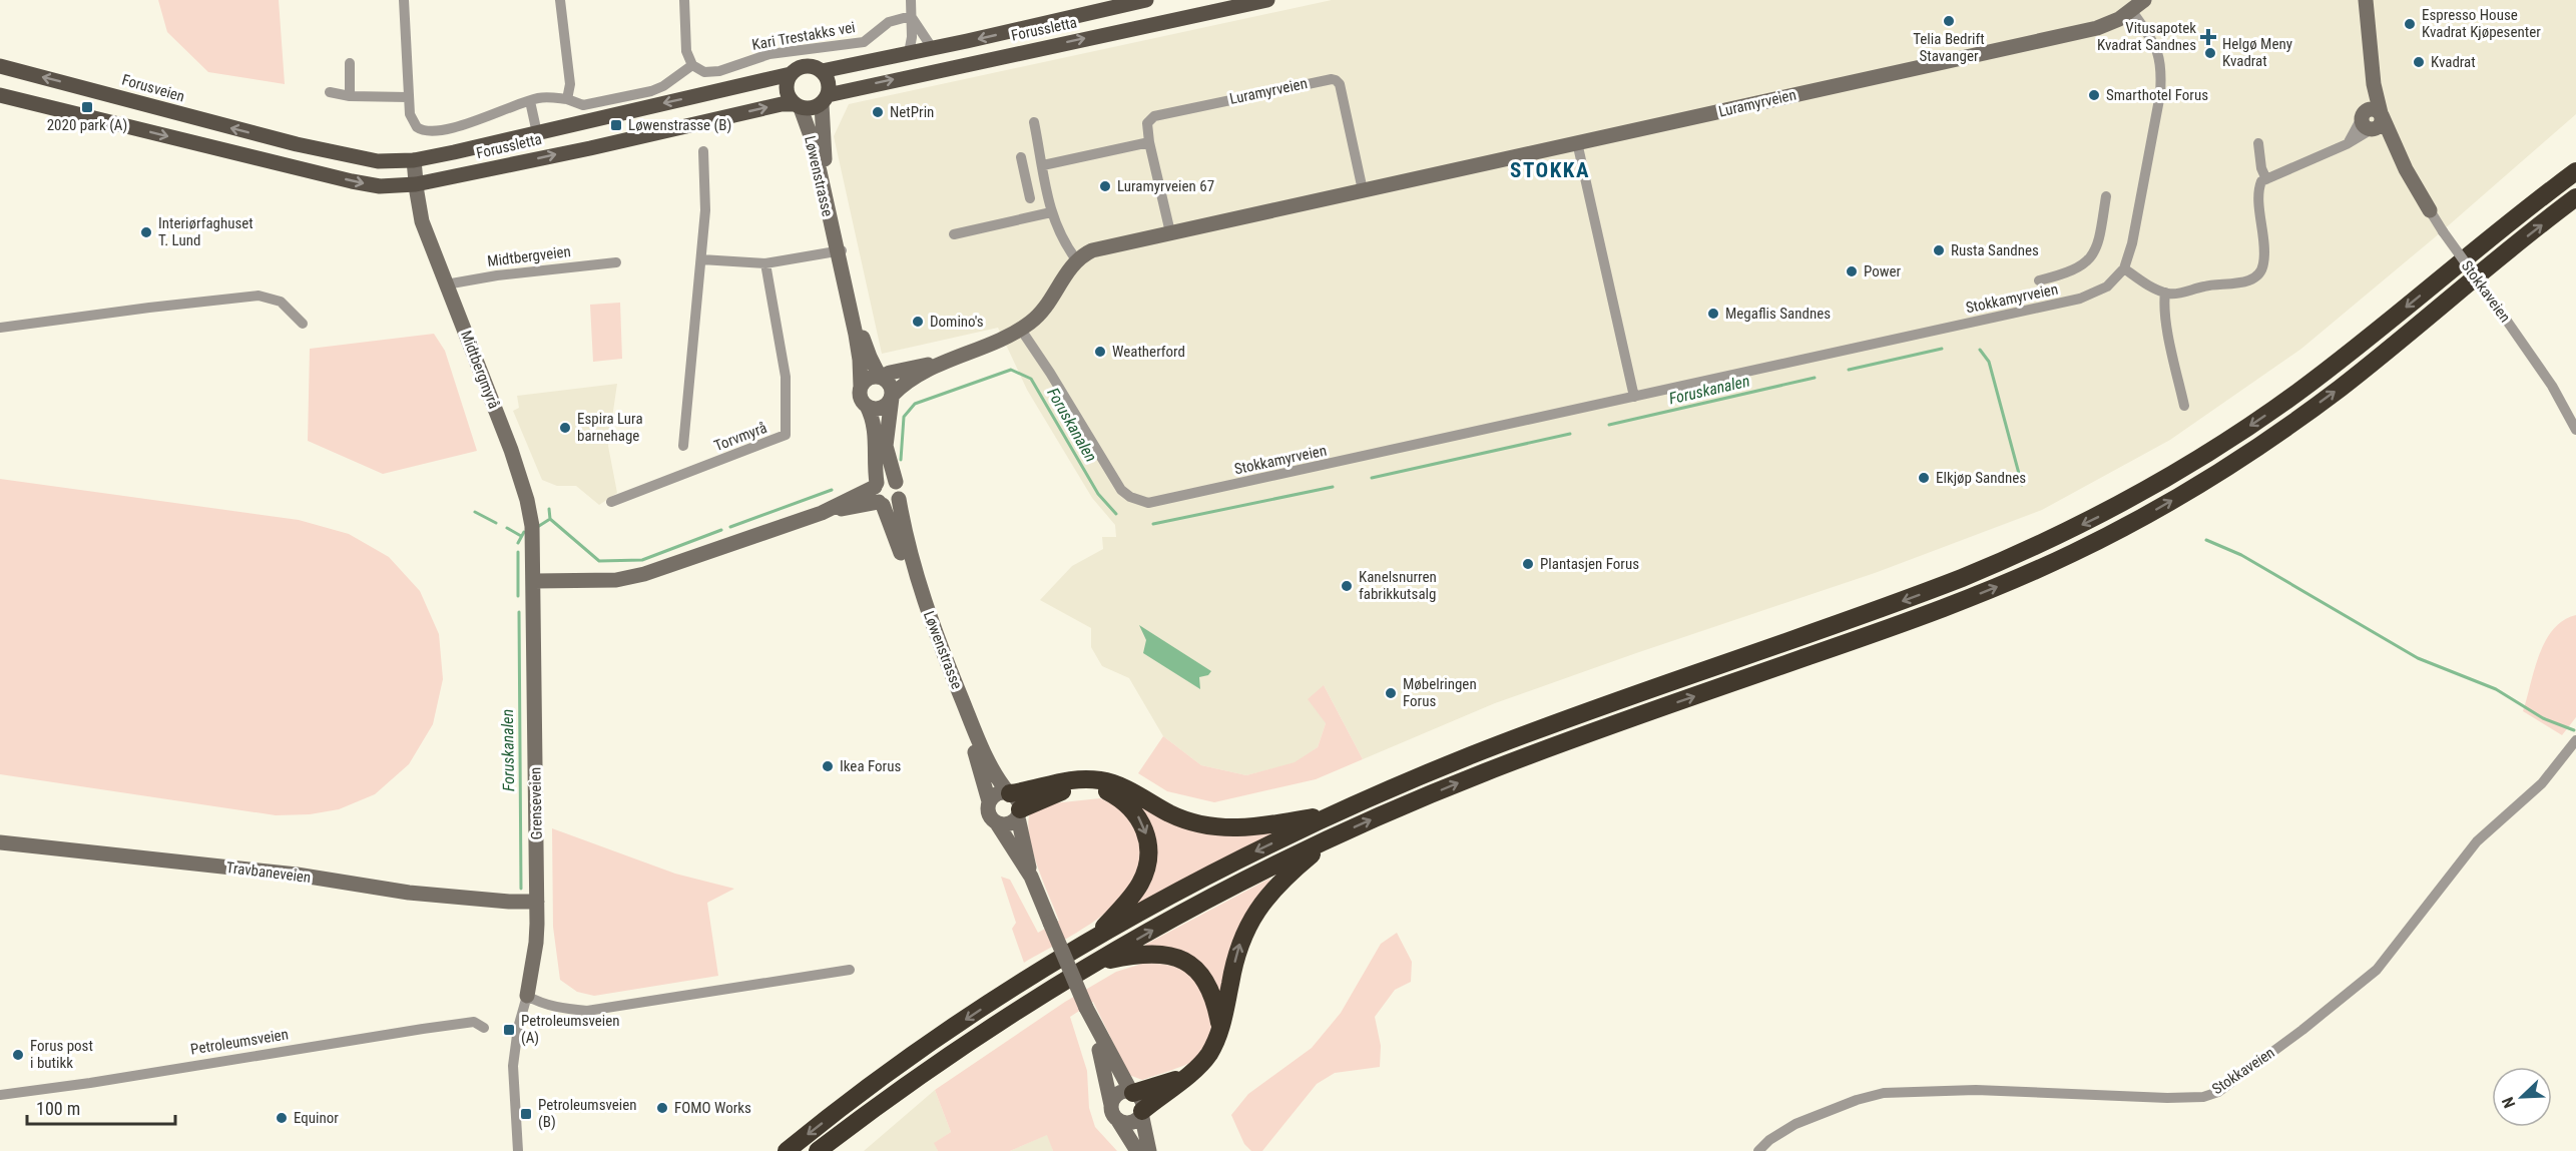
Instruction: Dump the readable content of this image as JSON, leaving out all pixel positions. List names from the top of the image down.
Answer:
{
  "streets": {
    "main road": ["Forussletta", "Forusveien"],
    "street": [
      "Kari Trestakks vei",
      "Luramyrveien",
      "Løwenstrasse",
      "Midtbergveien",
      "Stokkaveien",
      "Stokkamyrveien",
      "Midtbergmyrå",
      "Torvmyrå",
      "Grenseveien",
      "Travbaneveien",
      "Petroleumsveien"
    ]
  },
  "crossings": [
    ["Forussletta", "Forusveien"],
    ["Forussletta", "Løwenstrasse"],
    ["Forussletta", "Midtbergmyrå"],
    ["Midtbergveien", "Midtbergmyrå"],
    ["Midtbergmyrå", "Grenseveien"],
    ["Grenseveien", "Travbaneveien"]
  ],
  "one_way": ["Forusveien"],
  "districts": ["STOKKA"],
  "water": ["Foruskanalen"],
  "places": {
    "other": [
      "Telia Bedrift Stavanger",
      "Espresso House Kvadrat Kjøpesenter",
      "Helgø Meny Kvadrat",
      "Kvadrat",
      "Smarthotel Forus",
      "NetPrin",
      "Luramyrveien 67",
      "Interiørfaghuset T. Lund",
      "Rusta Sandnes",
      "Power",
      "Megaflis Sandnes",
      "Domino's",
      "Weatherford",
      "Espira Lura barnehage",
      "Elkjøp Sandnes",
      "Plantasjen Forus",
      "Kanelsnurren fabrikkutsalg",
      "Møbelringen Forus",
      "Ikea Forus",
      "Forus post i butikk",
      "FOMO Works",
      "Equinor"
    ],
    "health": ["Vitusapotek Kvadrat Sandnes"],
    "transit": [
      "2020 park (A)",
      "Løwenstrasse (B)",
      "Petroleumsveien (A)",
      "Petroleumsveien (B)"
    ]
  },
  "scale_bar": "100 m",
  "north": "bottom left"
}
